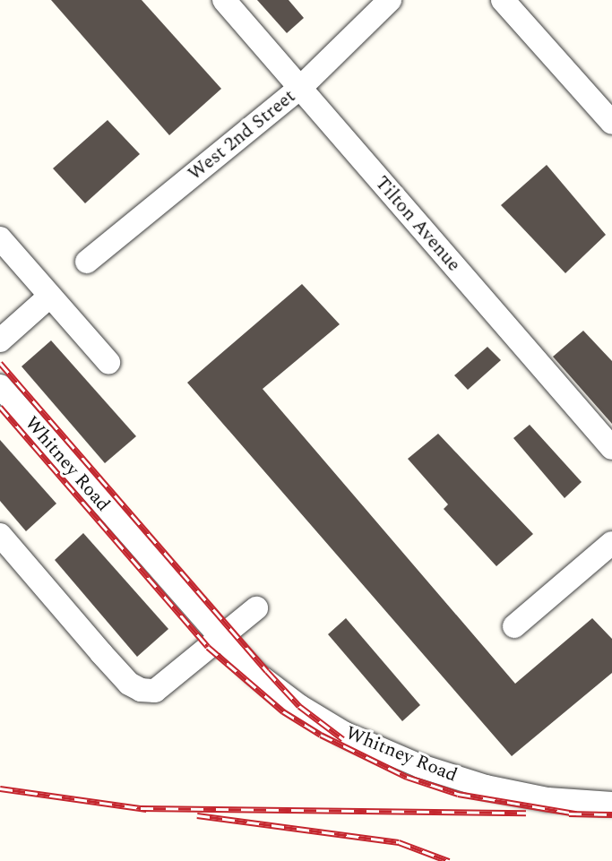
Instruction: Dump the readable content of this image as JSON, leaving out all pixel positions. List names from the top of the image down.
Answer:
{
  "streets": {
    "street": ["West 2nd Street", "Tilton Avenue", "Whitney Road"]
  },
  "crossings": [
    ["West 2nd Street", "Tilton Avenue"]
  ]
}
